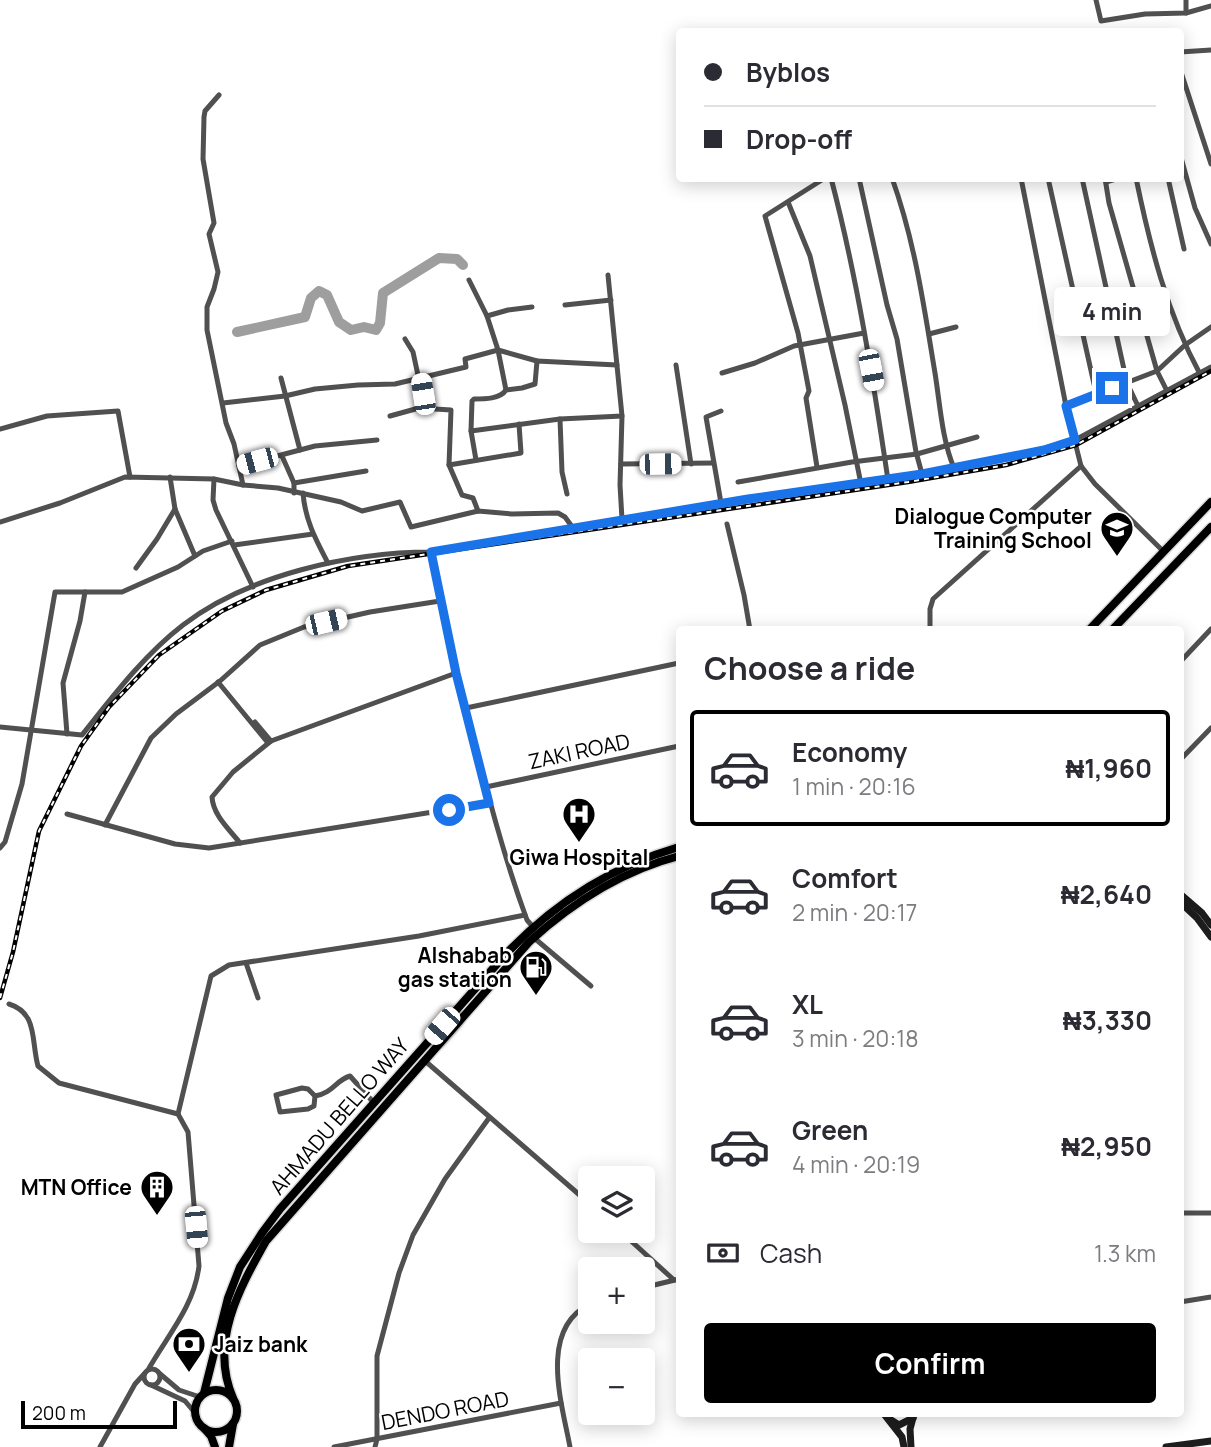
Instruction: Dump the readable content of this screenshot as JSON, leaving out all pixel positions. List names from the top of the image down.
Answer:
{
  "streets": {
    "main road": ["AHMADU BELLO WAY"],
    "street": ["ZAKI ROAD", "DENDO ROAD"]
  },
  "places": {
    "school or university": ["Dialogue Computer Training School"],
    "hospital": ["Giwa Hospital"],
    "fuel station": ["Alshabab gas station"],
    "building": ["MTN Office"],
    "bank": ["Jaiz bank"]
  },
  "scale_bar": "200 m",
  "page": {
    "banner": ["Byblos", "Drop-off"],
    "bubble": "4 min",
    "heading": "Choose a ride",
    "list": [
      {
        "name": "Economy",
        "note": "1 min · 20:16",
        "value": "₦1,960"
      },
      {
        "name": "Comfort",
        "note": "2 min · 20:17",
        "value": "₦2,640"
      },
      {
        "name": "XL",
        "note": "3 min · 20:18",
        "value": "₦3,330"
      },
      {
        "name": "Green",
        "note": "4 min · 20:19",
        "value": "₦2,950"
      }
    ],
    "map_buttons": ["+", "−"],
    "pay": ["Cash", "1.3 km"],
    "buttons": "Confirm",
    "scale": "200 m"
  }
}
